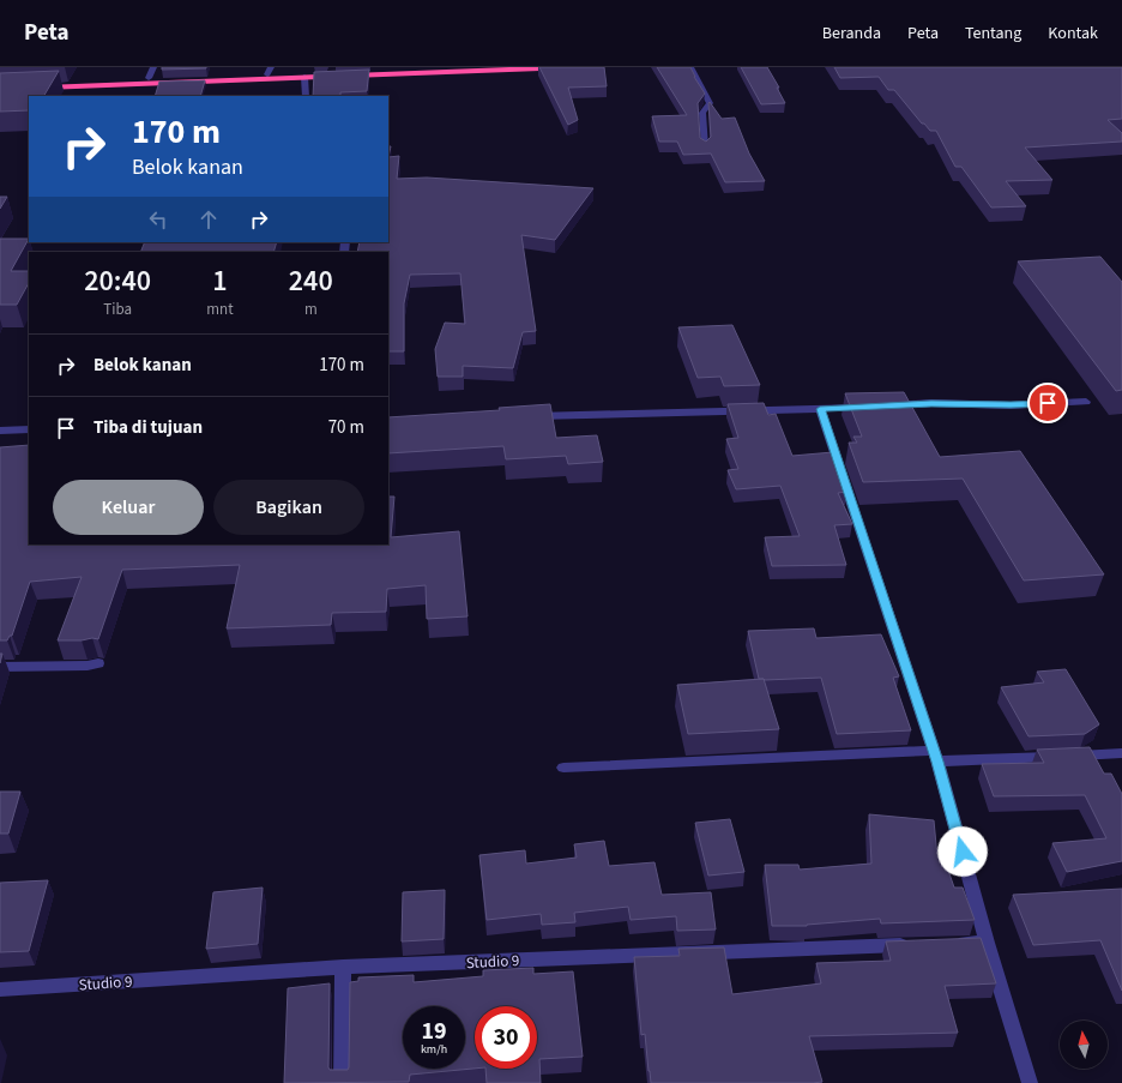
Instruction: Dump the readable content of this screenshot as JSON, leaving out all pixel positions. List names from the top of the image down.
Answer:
{
  "streets": {
    "street": ["Studio 9"]
  },
  "north": "top",
  "page": {
    "header": "Peta",
    "nav": [
      "Beranda",
      "Peta",
      "Tentang",
      "Kontak"
    ],
    "turn": ["170 m", "Belok kanan"],
    "eta": [
      "20:40",
      "Tiba",
      "1",
      "mnt",
      "240",
      "m"
    ],
    "list": [
      {
        "name": "Belok kanan",
        "value": "170 m"
      },
      {
        "name": "Tiba di tujuan",
        "value": "70 m"
      }
    ],
    "buttons": ["Keluar", "Bagikan"],
    "speed": "19 km/h",
    "limit": "30"
  }
}
